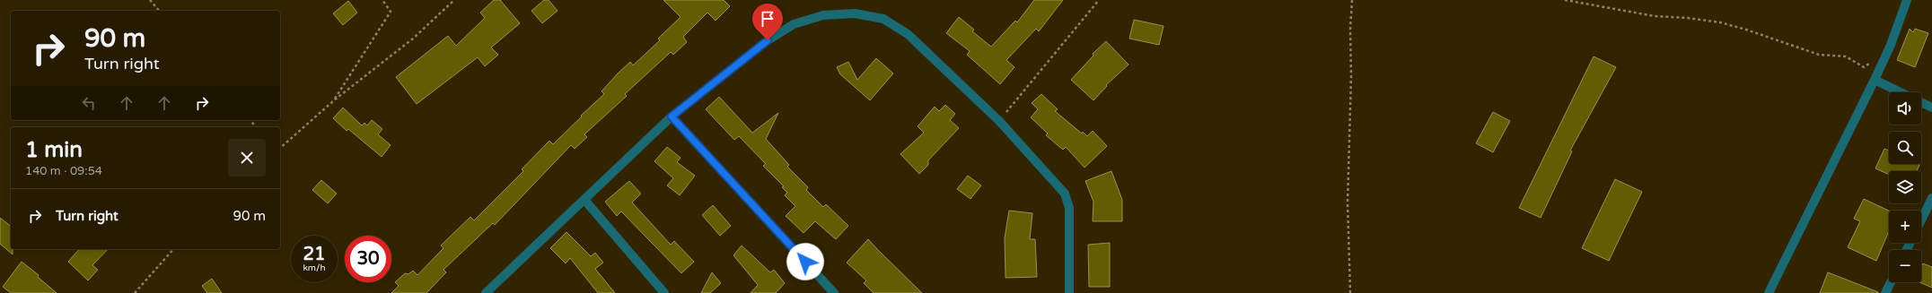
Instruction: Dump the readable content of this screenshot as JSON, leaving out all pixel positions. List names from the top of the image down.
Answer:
{
  "page": {
    "turn": ["90 m", "Turn right"],
    "map_buttons": ["+", "−"],
    "heading": ["1 min", "140 m · 09:54"],
    "list": [
      {
        "name": "Turn right",
        "value": "90 m"
      }
    ],
    "speed": "21 km/h",
    "limit": "30"
  }
}
